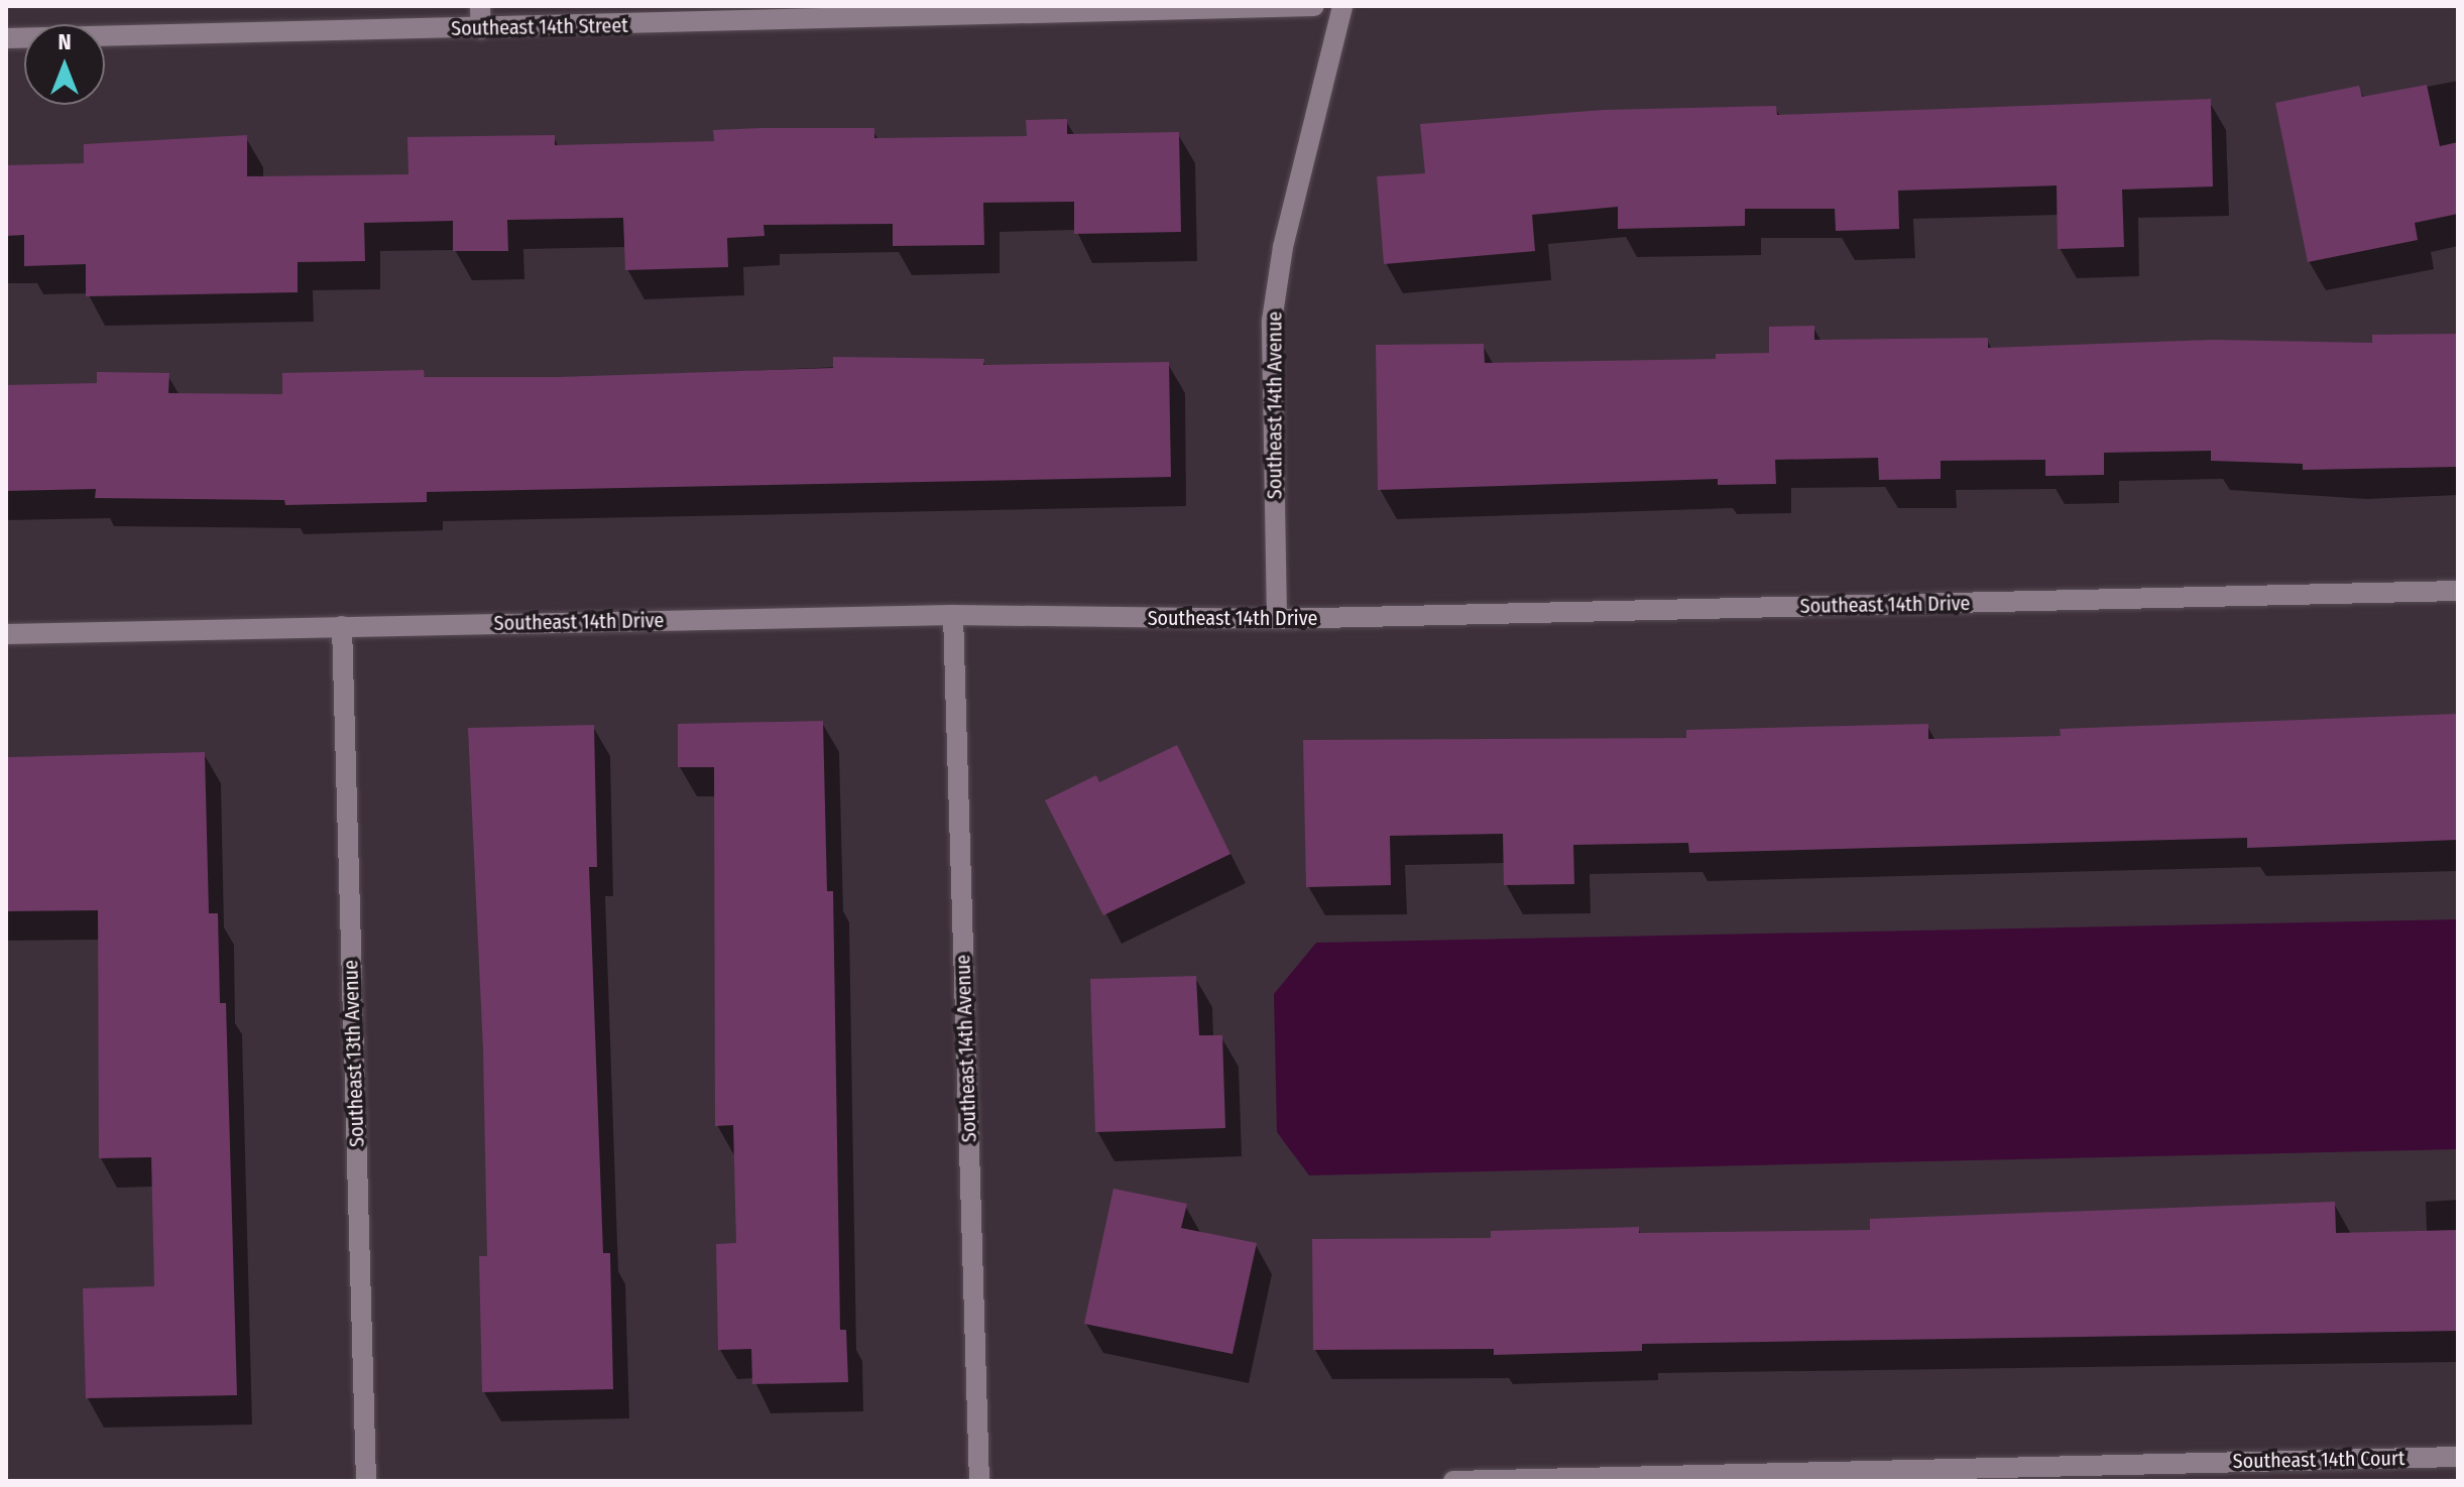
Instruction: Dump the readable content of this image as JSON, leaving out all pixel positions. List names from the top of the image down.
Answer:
{
  "streets": {
    "street": [
      "Southeast 14th Street",
      "Southeast 14th Avenue",
      "Southeast 14th Drive",
      "Southeast 13th Avenue",
      "Southeast 14th Court"
    ]
  },
  "crossings": [
    ["Southeast 14th Avenue", "Southeast 14th Drive"],
    ["Southeast 14th Drive", "Southeast 13th Avenue"]
  ],
  "north": "top"
}
